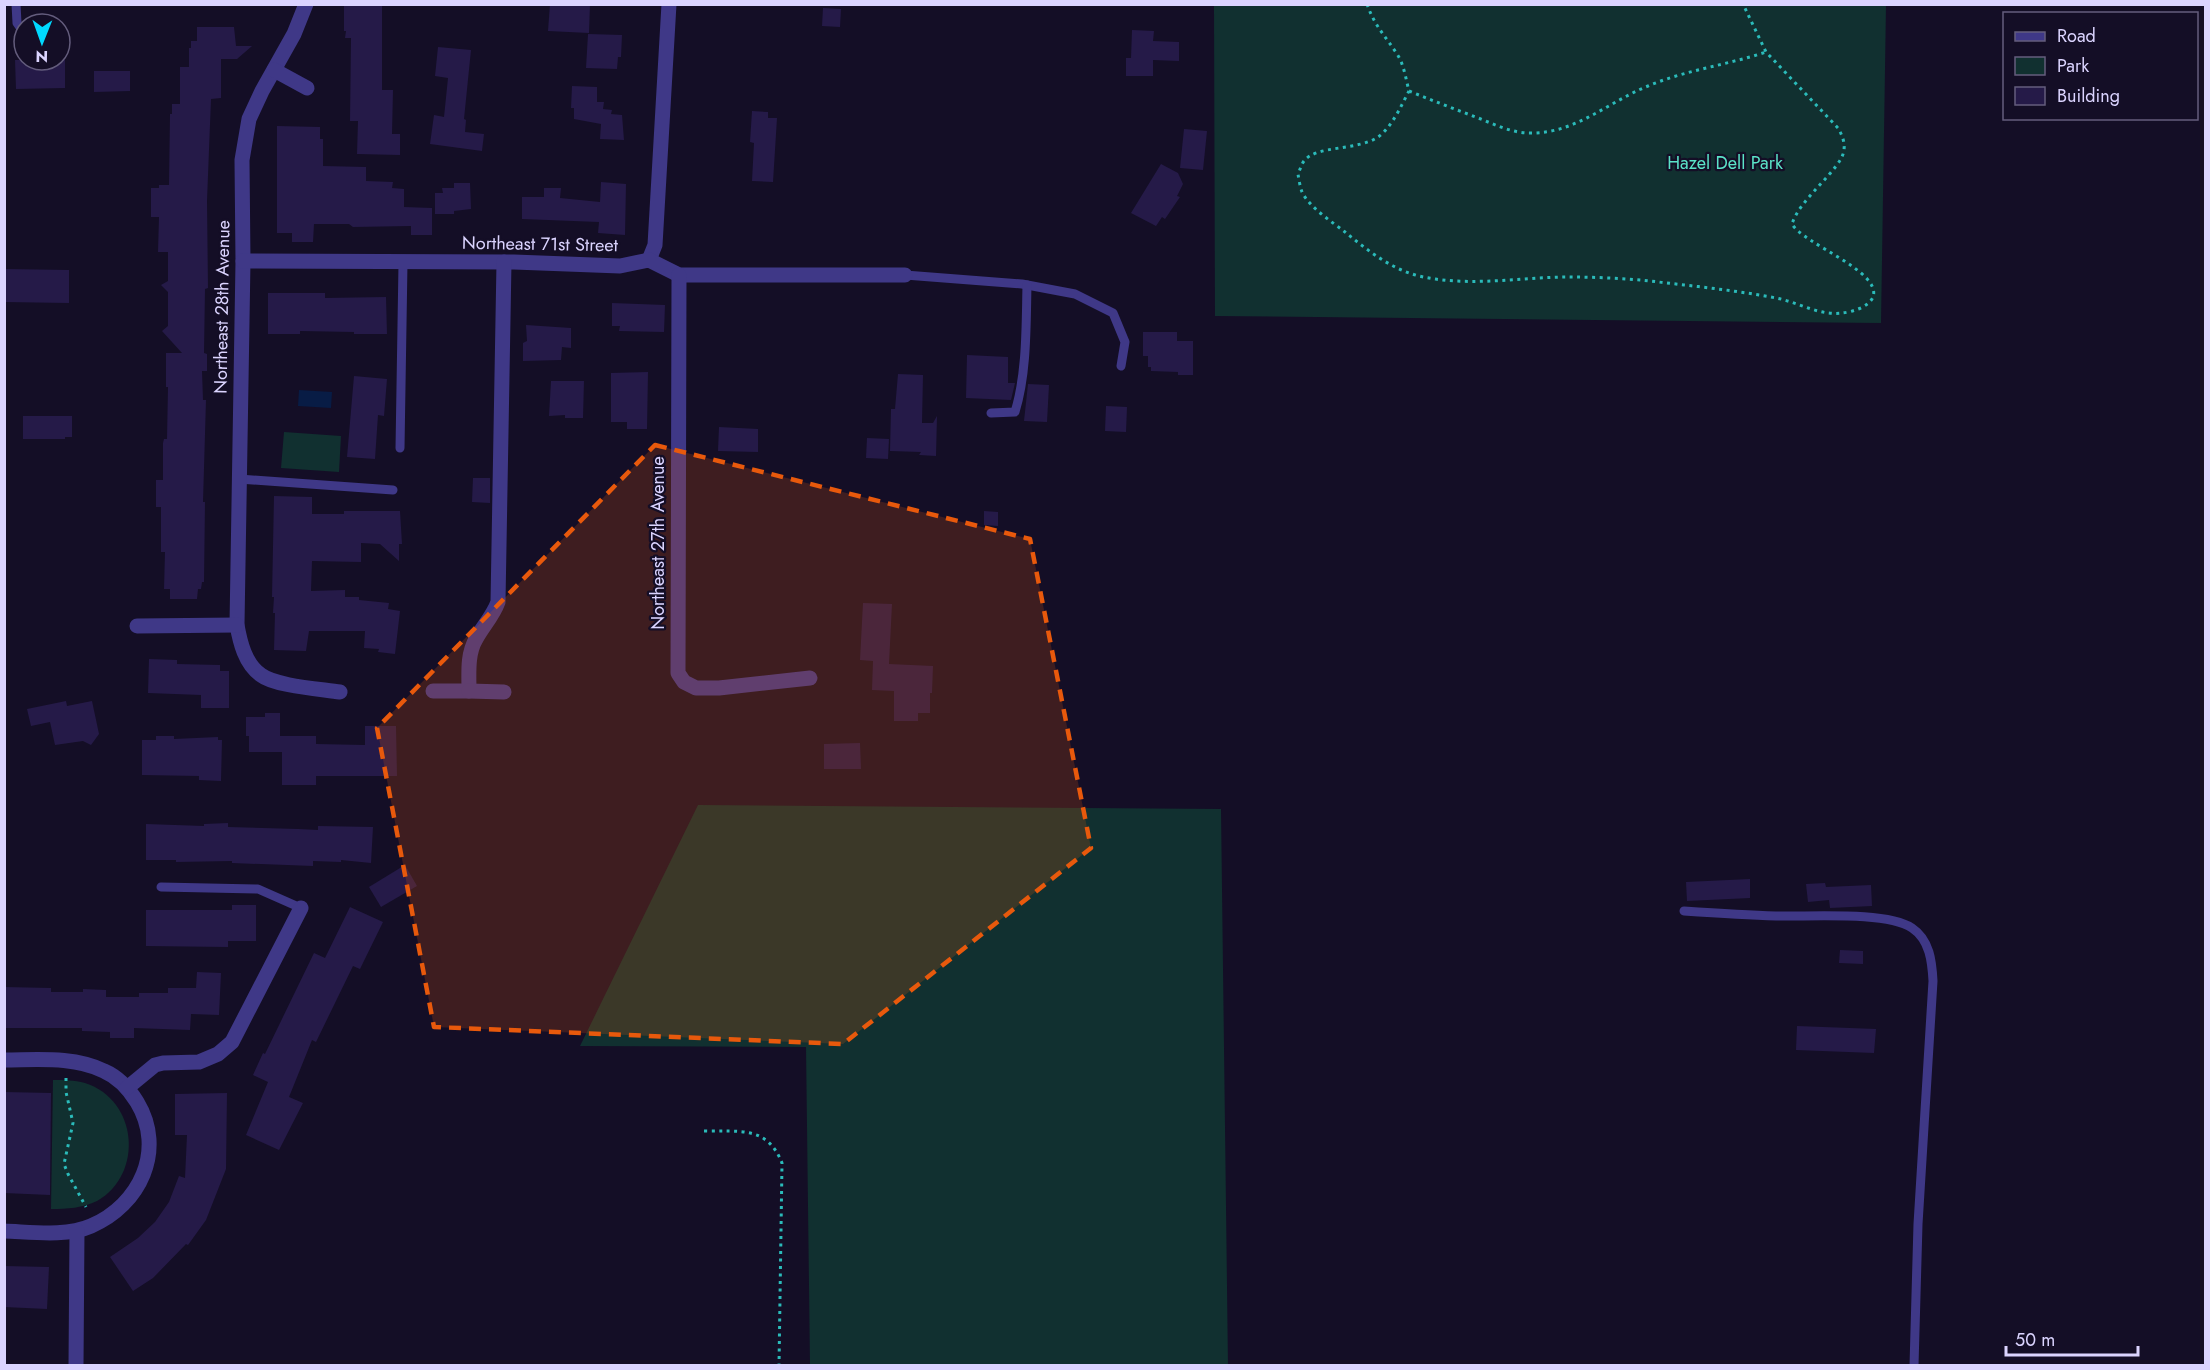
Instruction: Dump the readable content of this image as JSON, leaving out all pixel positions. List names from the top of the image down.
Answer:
{
  "streets": {
    "street": ["Northeast 71st Street", "Northeast 28th Avenue", "Northeast 27th Avenue"]
  },
  "crossings": [
    ["Northeast 71st Street", "Northeast 28th Avenue"]
  ],
  "parks": ["Hazel Dell Park"],
  "legend": ["Road", "Park", "Building"],
  "scale_bar": "50 m",
  "north": "bottom"
}
